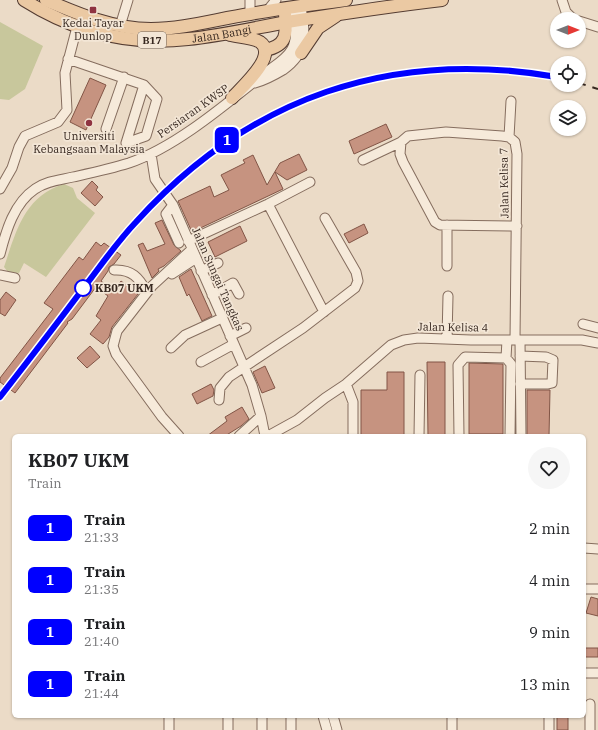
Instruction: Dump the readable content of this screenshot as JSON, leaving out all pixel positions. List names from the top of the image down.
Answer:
{
  "streets": {
    "main road": ["Jalan Bangi", "B17"],
    "street": [
      "Persiaran KWSP",
      "Jalan Kelisa 7",
      "Jalan Sungai Tangkas",
      "Jalan Kelisa 4"
    ]
  },
  "crossings": [
    ["Jalan Bangi", "Persiaran KWSP"],
    ["Persiaran KWSP", "Jalan Sungai Tangkas"],
    ["Jalan Kelisa 7", "Jalan Kelisa 4"]
  ],
  "places": {
    "transit": ["Kedai Tayar Dunlop"],
    "other": ["Universiti Kebangsaan Malaysia", "KB07 UKM"]
  },
  "north": "right",
  "page": {
    "on_map": "1",
    "heading": ["KB07 UKM", "Train"],
    "list": [
      {
        "mark": "1",
        "name": "Train",
        "note": "21:33",
        "value": "2 min"
      },
      {
        "mark": "1",
        "name": "Train",
        "note": "21:35",
        "value": "4 min"
      },
      {
        "mark": "1",
        "name": "Train",
        "note": "21:40",
        "value": "9 min"
      },
      {
        "mark": "1",
        "name": "Train",
        "note": "21:44",
        "value": "13 min"
      }
    ]
  }
}
